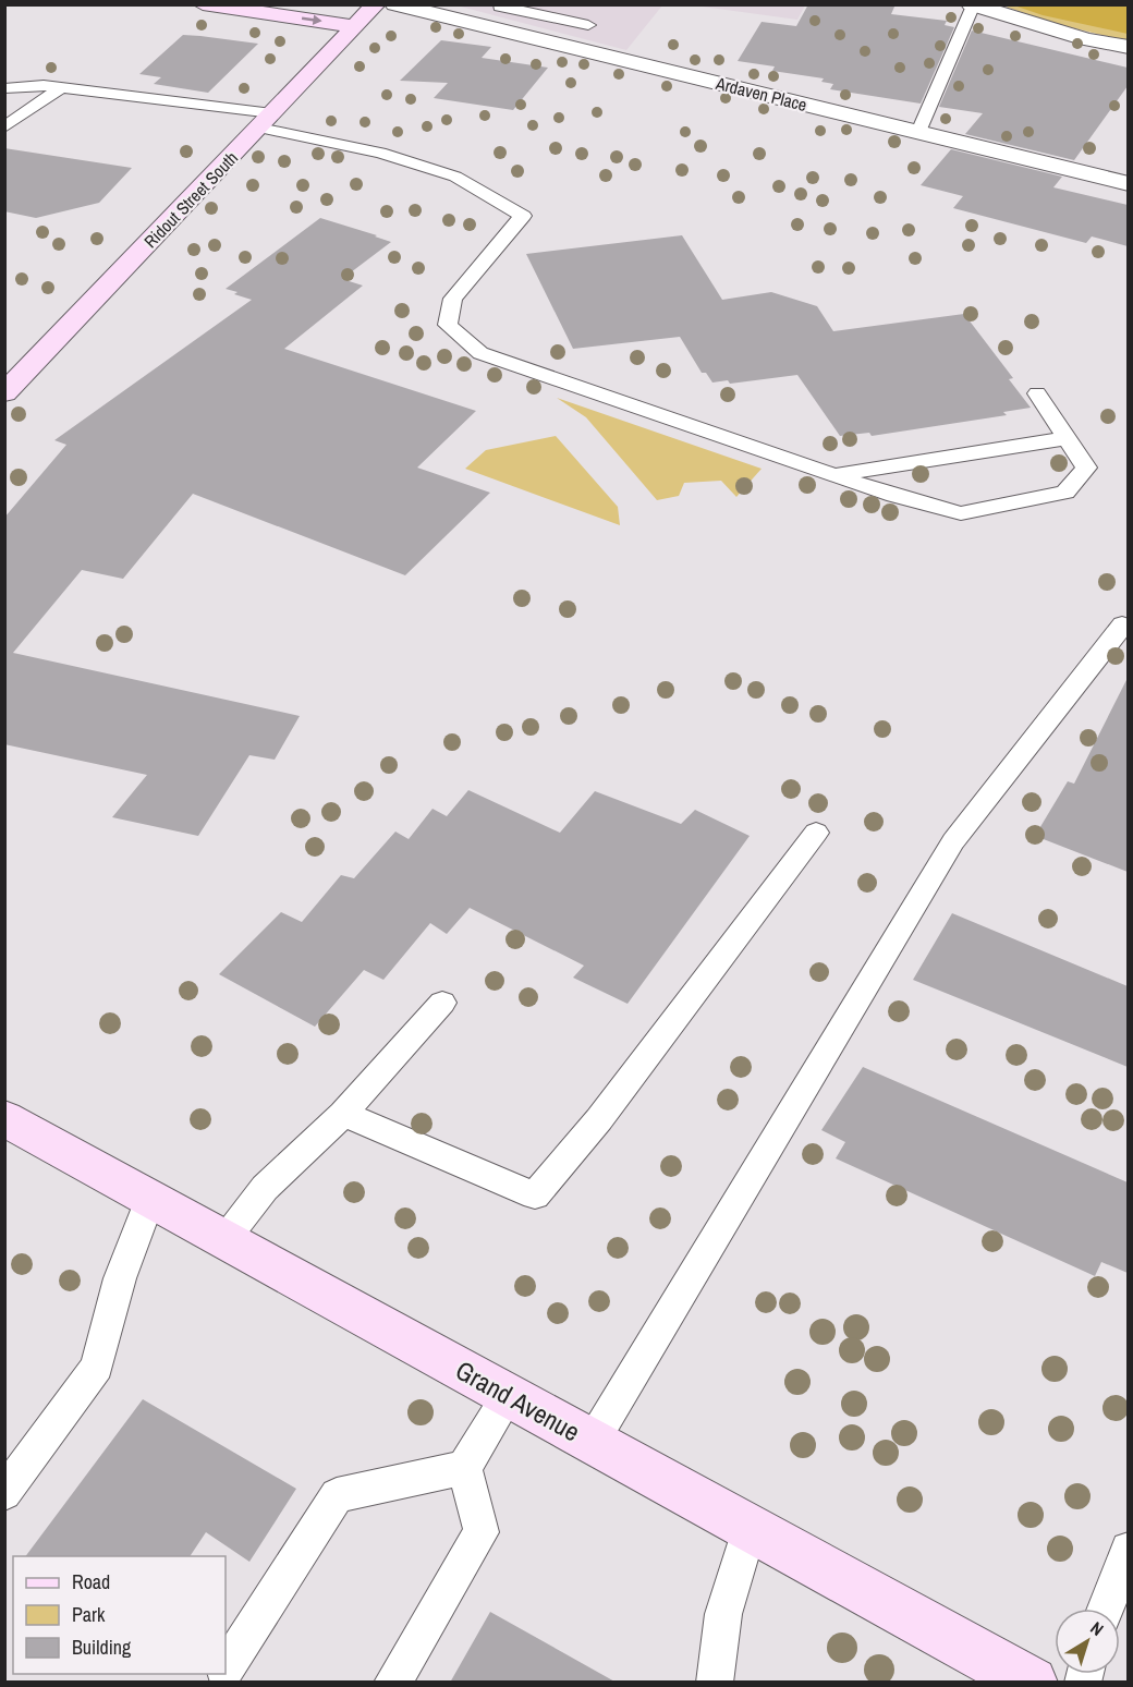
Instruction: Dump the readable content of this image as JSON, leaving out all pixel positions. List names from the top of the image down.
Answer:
{
  "streets": {
    "street": ["Ardaven Place", "Ridout Street South", "Grand Avenue"]
  },
  "legend": ["Road", "Park", "Building"],
  "north": "top right"
}
